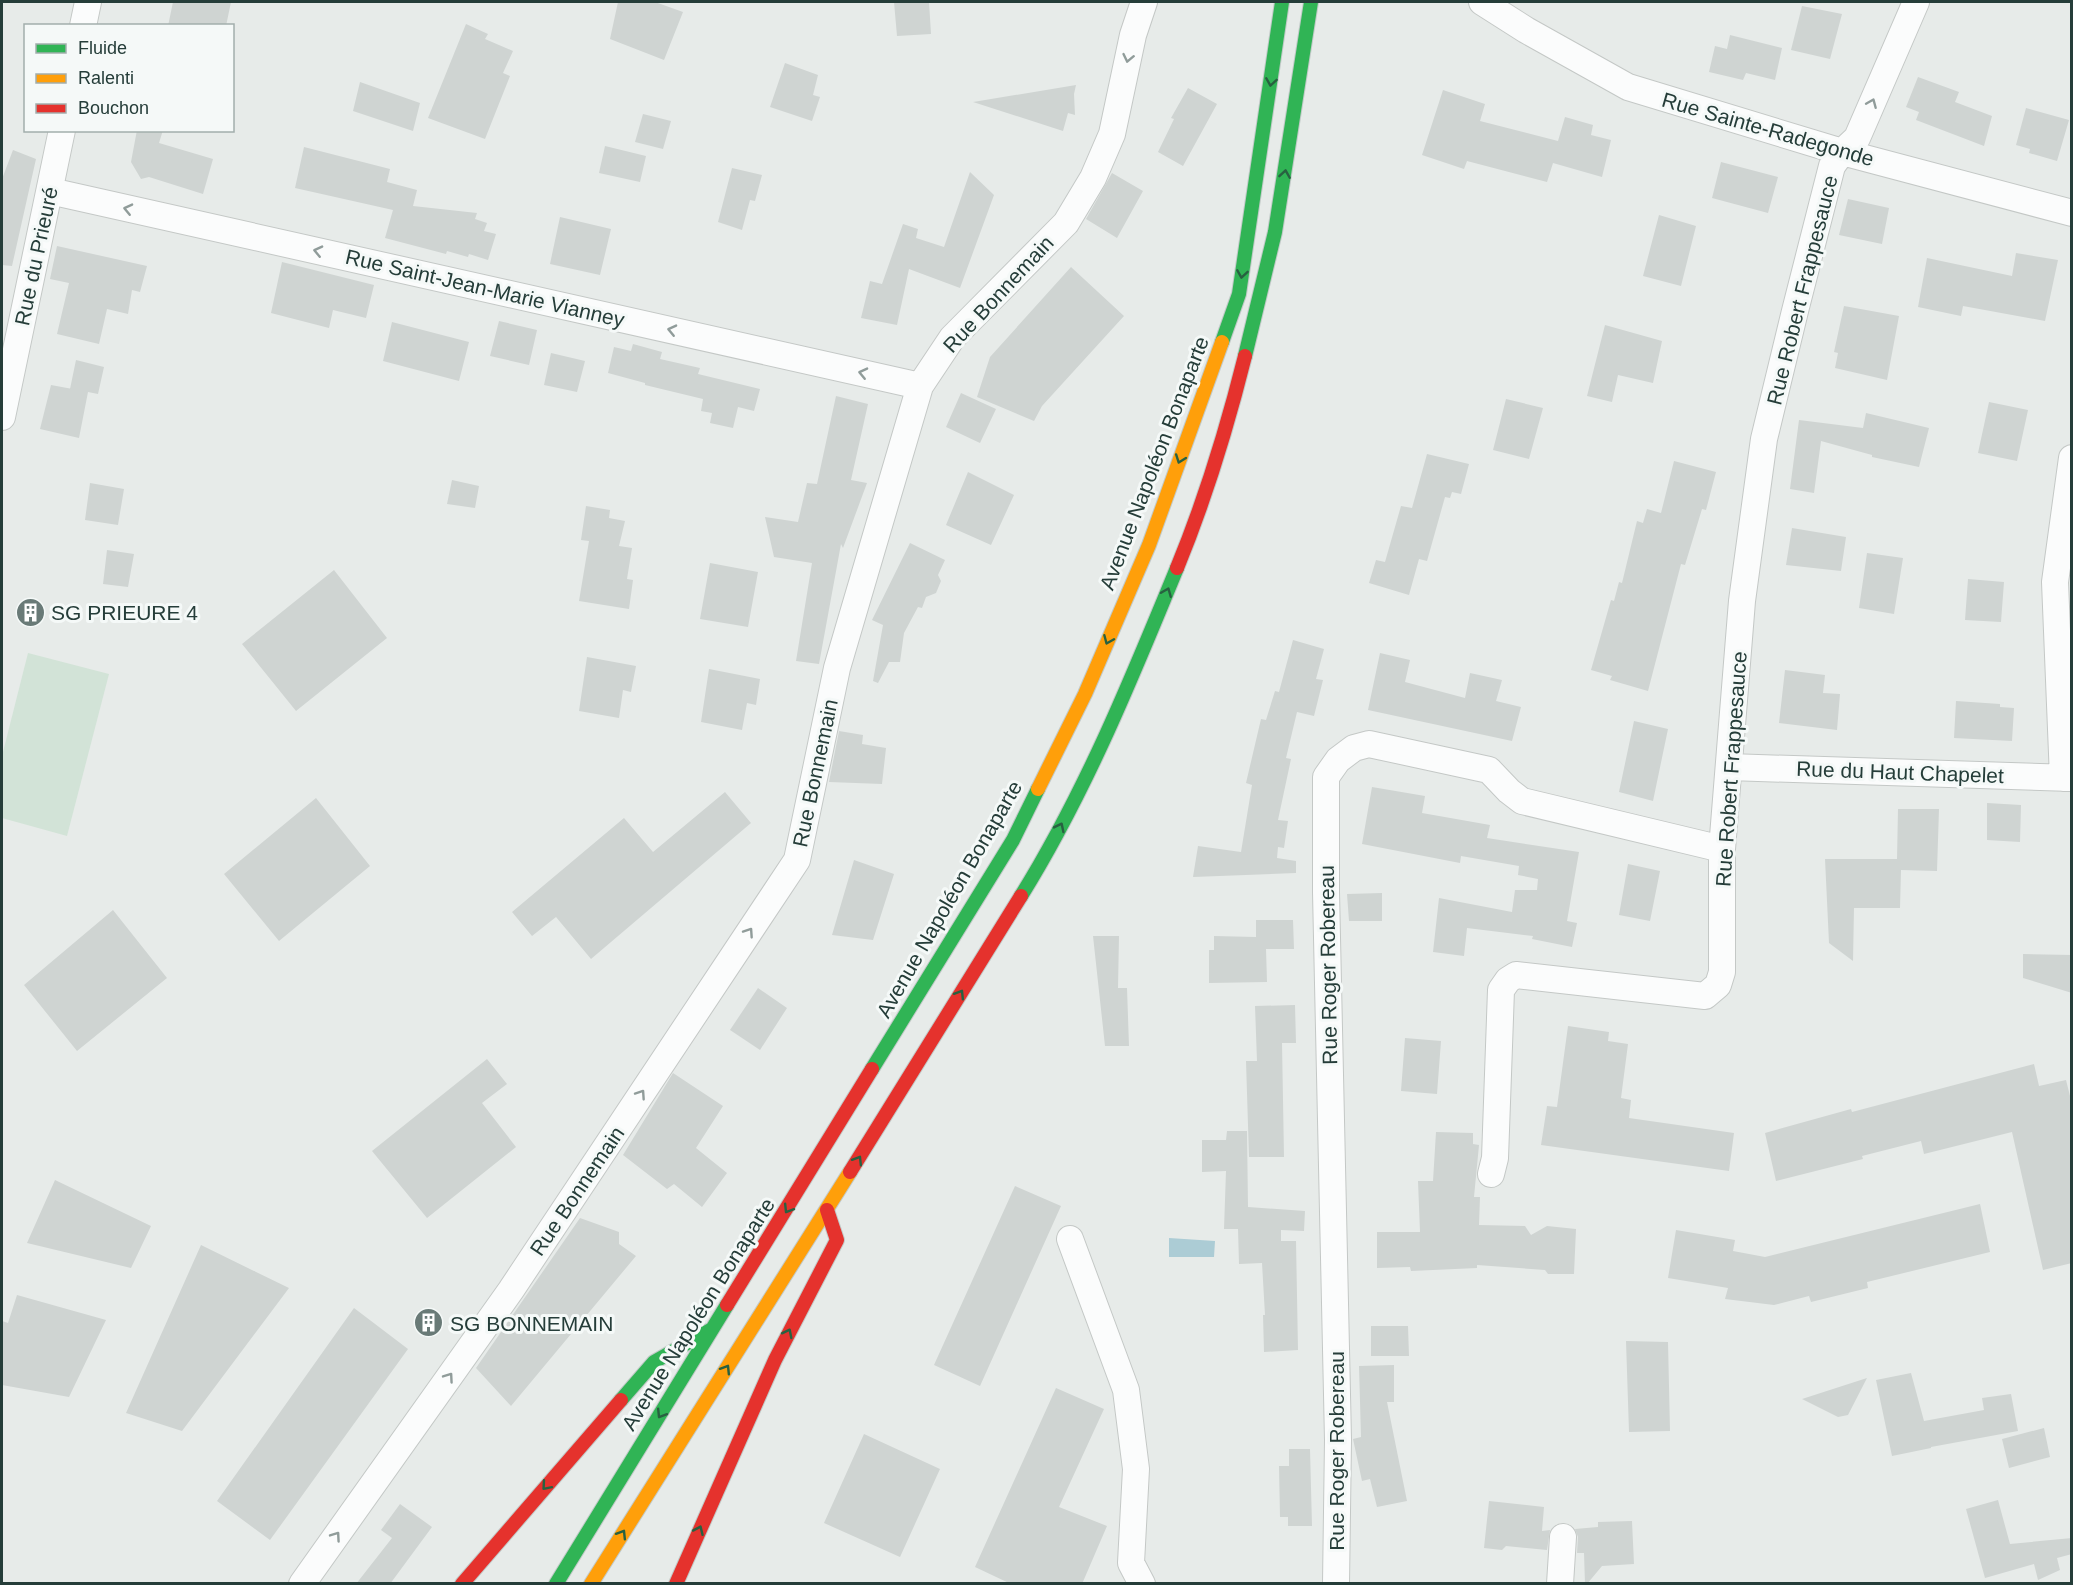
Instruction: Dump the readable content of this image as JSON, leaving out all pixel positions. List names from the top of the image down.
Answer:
{
  "streets": {
    "main road": ["Avenue Napoléon Bonaparte"],
    "street": [
      "Rue Sainte-Radegonde",
      "Rue du Prieuré",
      "Rue Saint-Jean-Marie Vianney",
      "Rue Robert Frappesauce",
      "Rue Bonnemain",
      "Rue du Haut Chapelet",
      "Rue Roger Robereau"
    ]
  },
  "crossings": [
    ["Rue Sainte-Radegonde", "Rue Robert Frappesauce"],
    ["Rue du Prieuré", "Rue Saint-Jean-Marie Vianney"],
    ["Rue Saint-Jean-Marie Vianney", "Rue Bonnemain"],
    ["Rue Robert Frappesauce", "Rue du Haut Chapelet"],
    ["Rue Robert Frappesauce", "Rue Roger Robereau"]
  ],
  "one_way": ["Rue Saint-Jean-Marie Vianney"],
  "places": {
    "building": ["SG PRIEURE 4", "SG BONNEMAIN"]
  },
  "legend": ["Fluide", "Ralenti", "Bouchon"]
}
